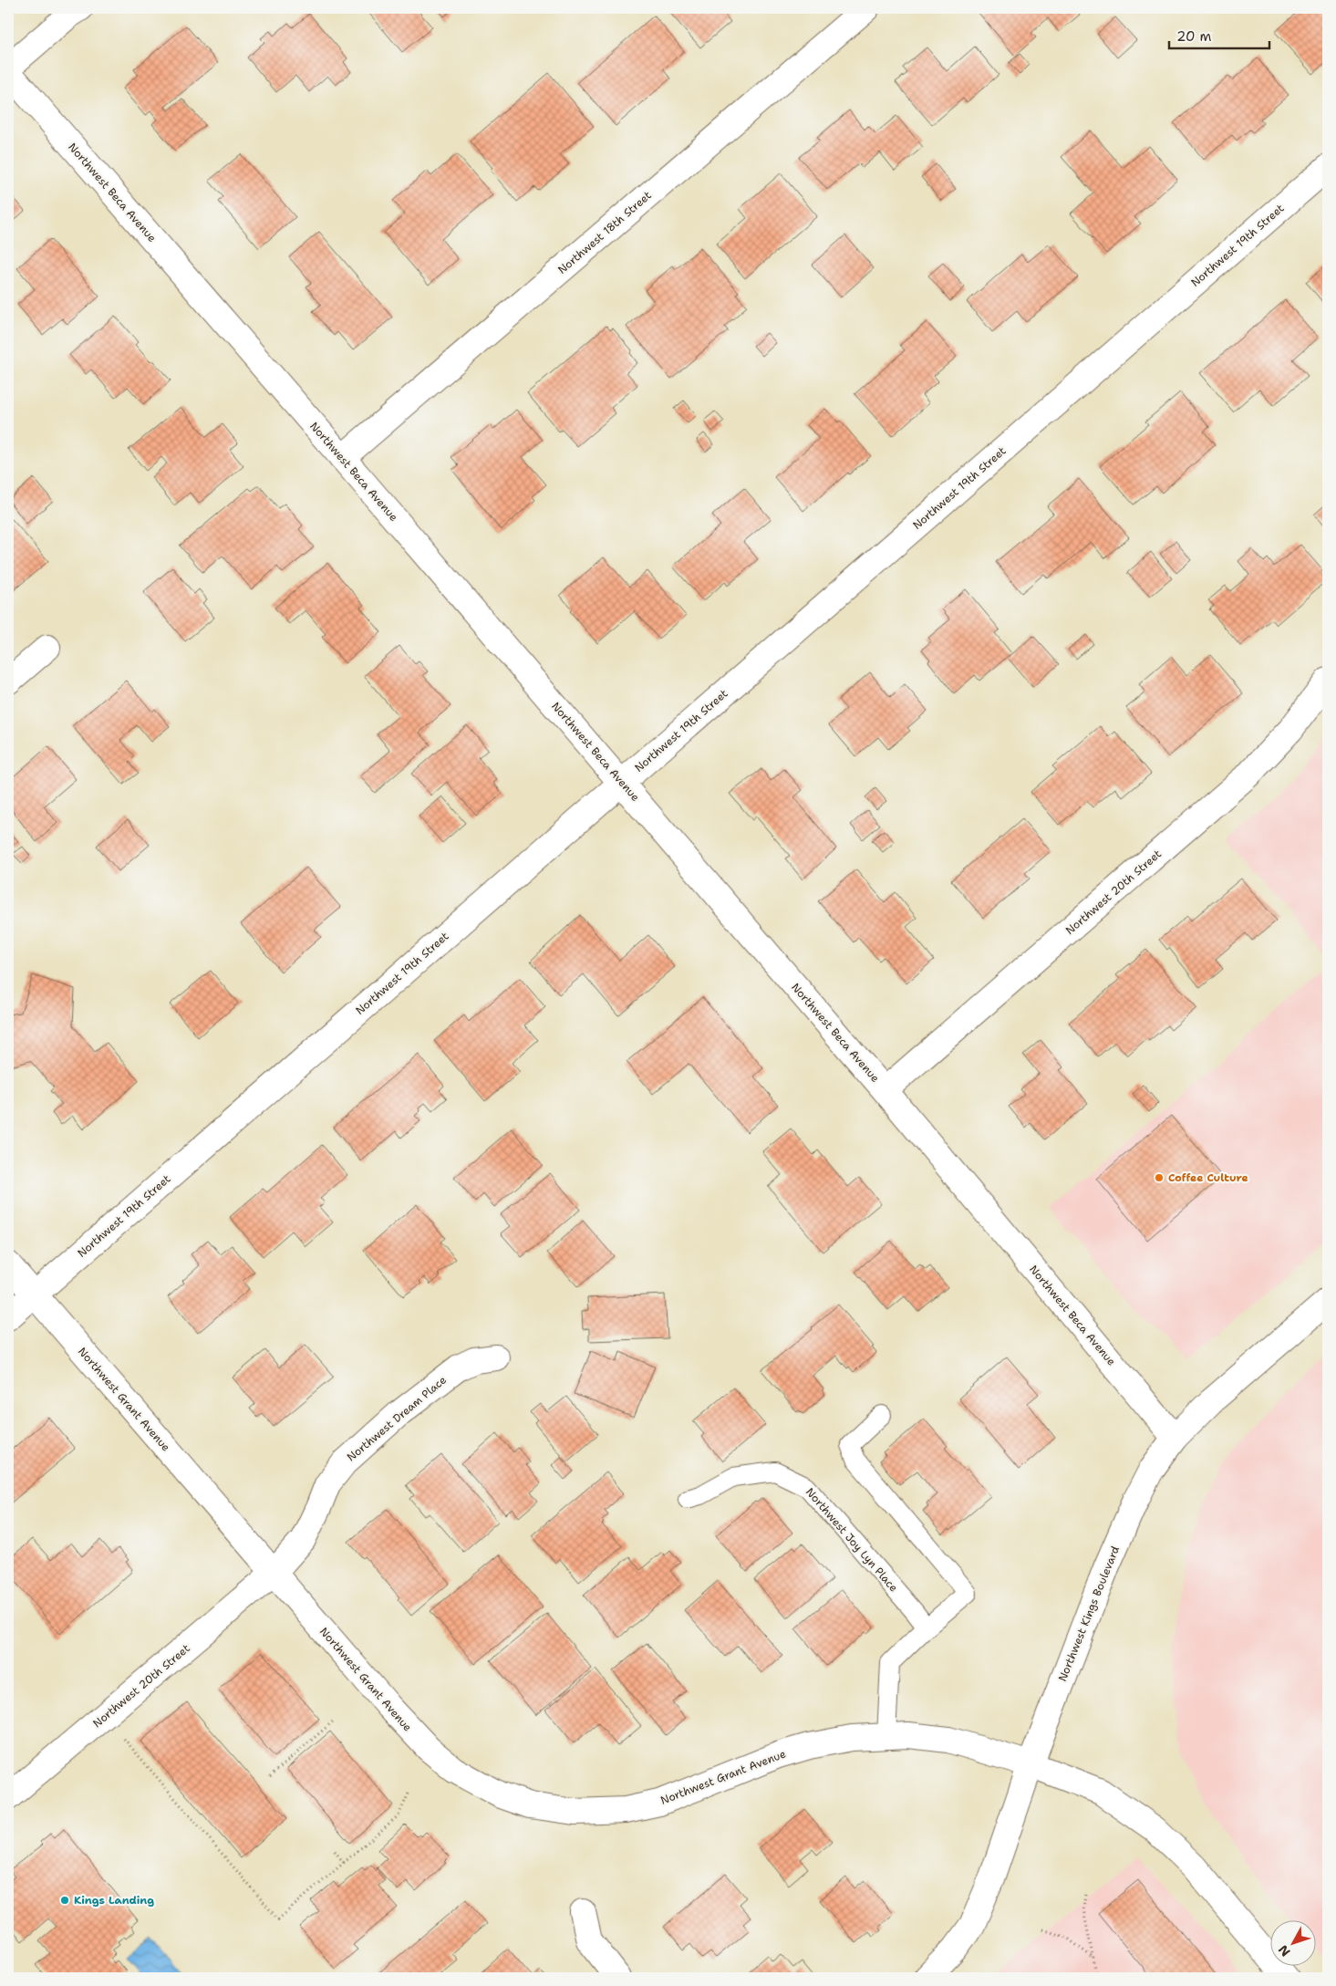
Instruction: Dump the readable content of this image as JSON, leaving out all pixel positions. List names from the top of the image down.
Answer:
{
  "streets": {
    "street": [
      "Northwest Beca Avenue",
      "Northwest 18th Street",
      "Northwest 19th Street",
      "Northwest 20th Street",
      "Northwest Grant Avenue",
      "Northwest Dream Place",
      "Northwest Kings Boulevard"
    ],
    "lane": ["Northwest Joy Lyn Place"]
  },
  "crossings": [
    ["Northwest Beca Avenue", "Northwest 18th Street"],
    ["Northwest Beca Avenue", "Northwest 19th Street"],
    ["Northwest Beca Avenue", "Northwest 20th Street"],
    ["Northwest Beca Avenue", "Northwest Kings Boulevard"],
    ["Northwest 19th Street", "Northwest Grant Avenue"],
    ["Northwest 20th Street", "Northwest Grant Avenue"],
    ["Northwest 20th Street", "Northwest Dream Place"],
    ["Northwest Grant Avenue", "Northwest Dream Place"],
    ["Northwest Grant Avenue", "Northwest Kings Boulevard"]
  ],
  "places": ["Coffee Culture", "Kings Landing"],
  "scale_bar": "20 m",
  "north": "bottom left"
}
